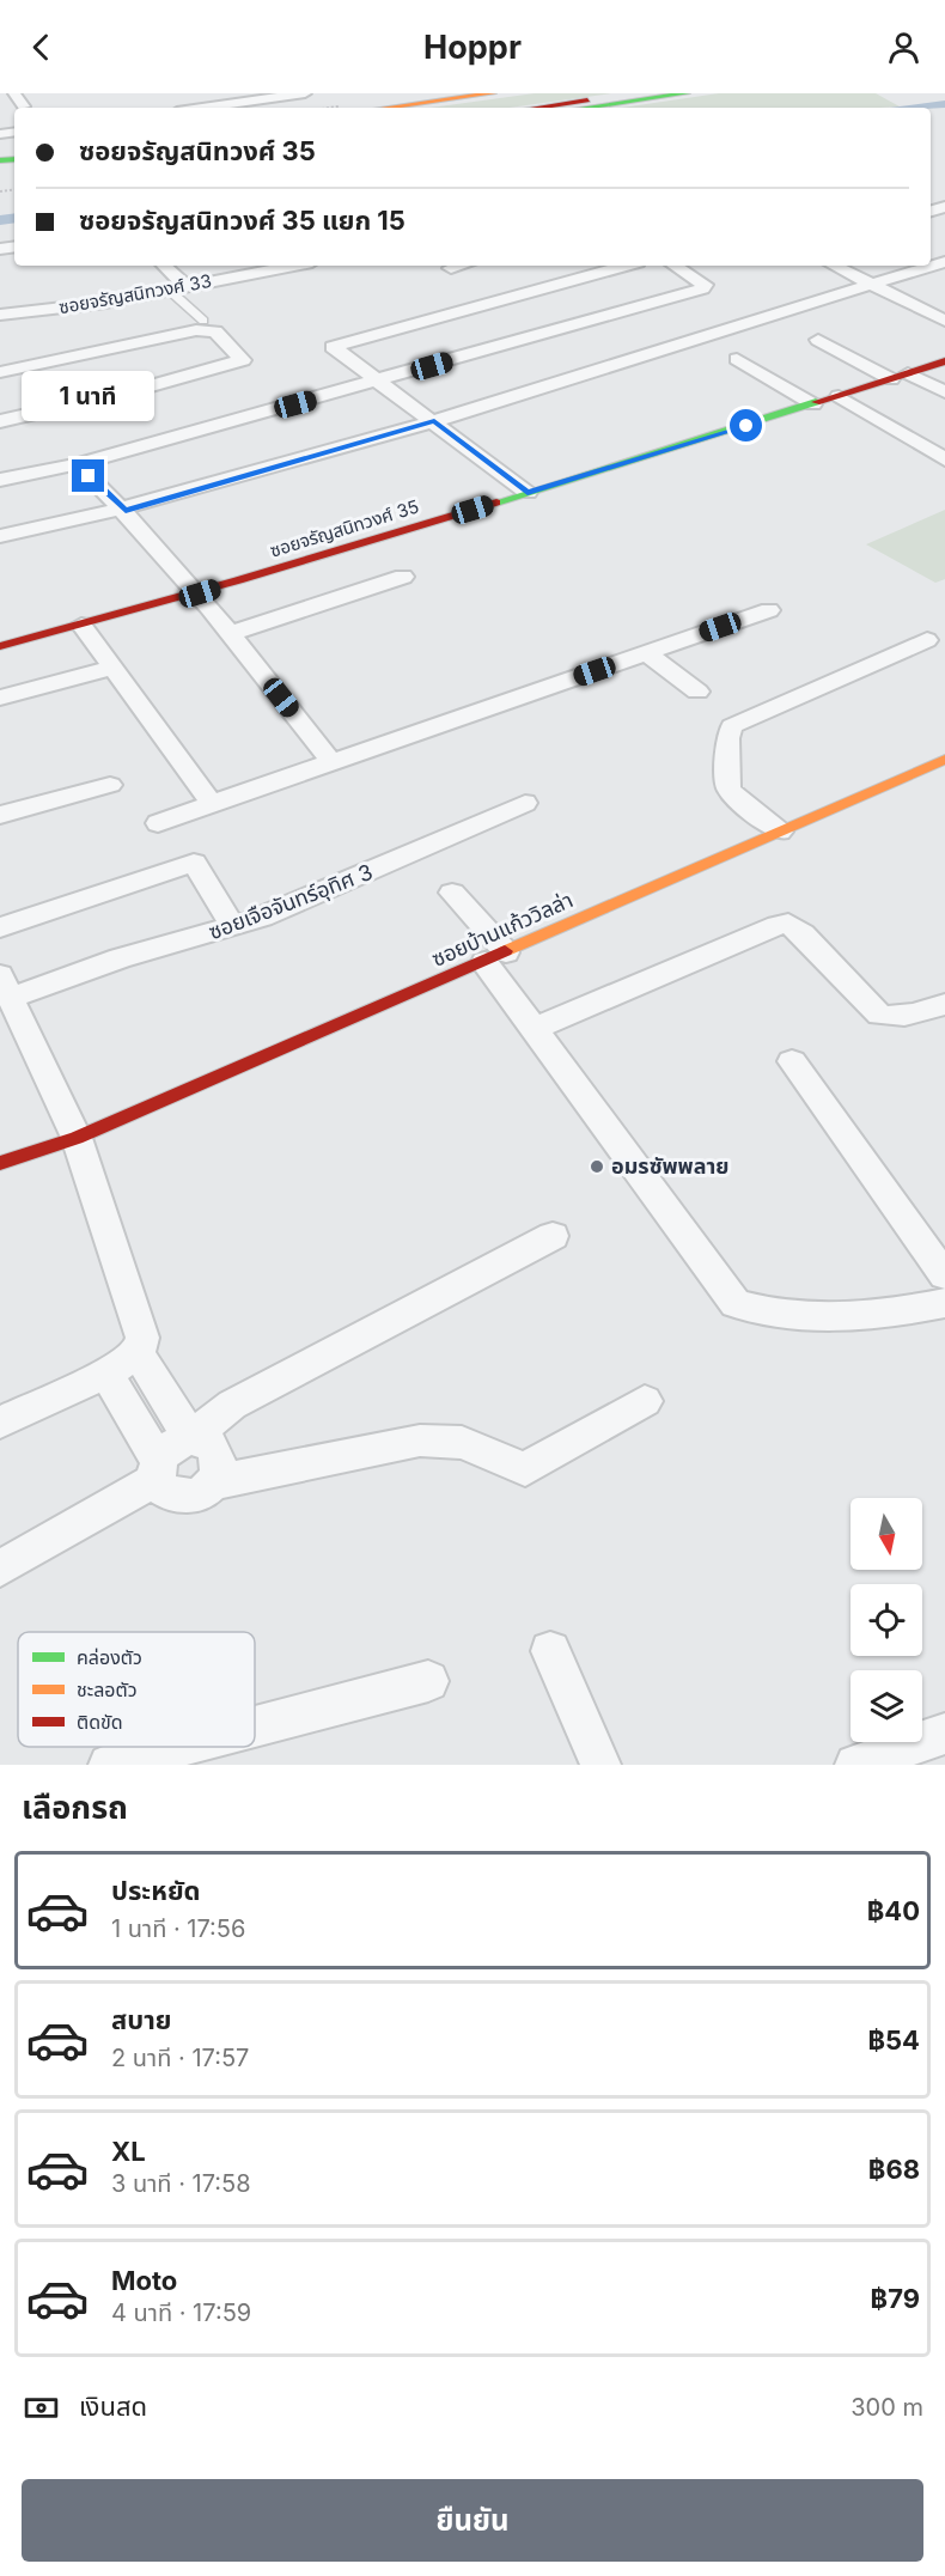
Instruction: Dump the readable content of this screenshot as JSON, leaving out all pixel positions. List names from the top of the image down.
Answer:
{
  "streets": {
    "street": [
      "ซอยจรัญสนิทวงศ์ 33",
      "ซอยจรัญสนิทวงศ์ 35",
      "ซอยเจือจันทร์อุทิศ 3",
      "ซอยบ้านแก้ววิลล่า"
    ]
  },
  "places": ["อมรซัพพลาย"],
  "legend": ["คล่องตัว", "ชะลอตัว", "ติดขัด"],
  "north": "bottom",
  "page": {
    "header": "Hoppr",
    "banner": ["ซอยจรัญสนิทวงศ์ 35", "ซอยจรัญสนิทวงศ์ 35 แยก 15"],
    "bubble": "1 นาที",
    "heading": "เลือกรถ",
    "list": [
      {
        "name": "ประหยัด",
        "note": "1 นาที · 17:56",
        "value": "฿40"
      },
      {
        "name": "สบาย",
        "note": "2 นาที · 17:57",
        "value": "฿54"
      },
      {
        "name": "XL",
        "note": "3 นาที · 17:58",
        "value": "฿68"
      },
      {
        "name": "Moto",
        "note": "4 นาที · 17:59",
        "value": "฿79"
      }
    ],
    "pay": ["เงินสด", "300 m"],
    "buttons": "ยืนยัน"
  }
}
